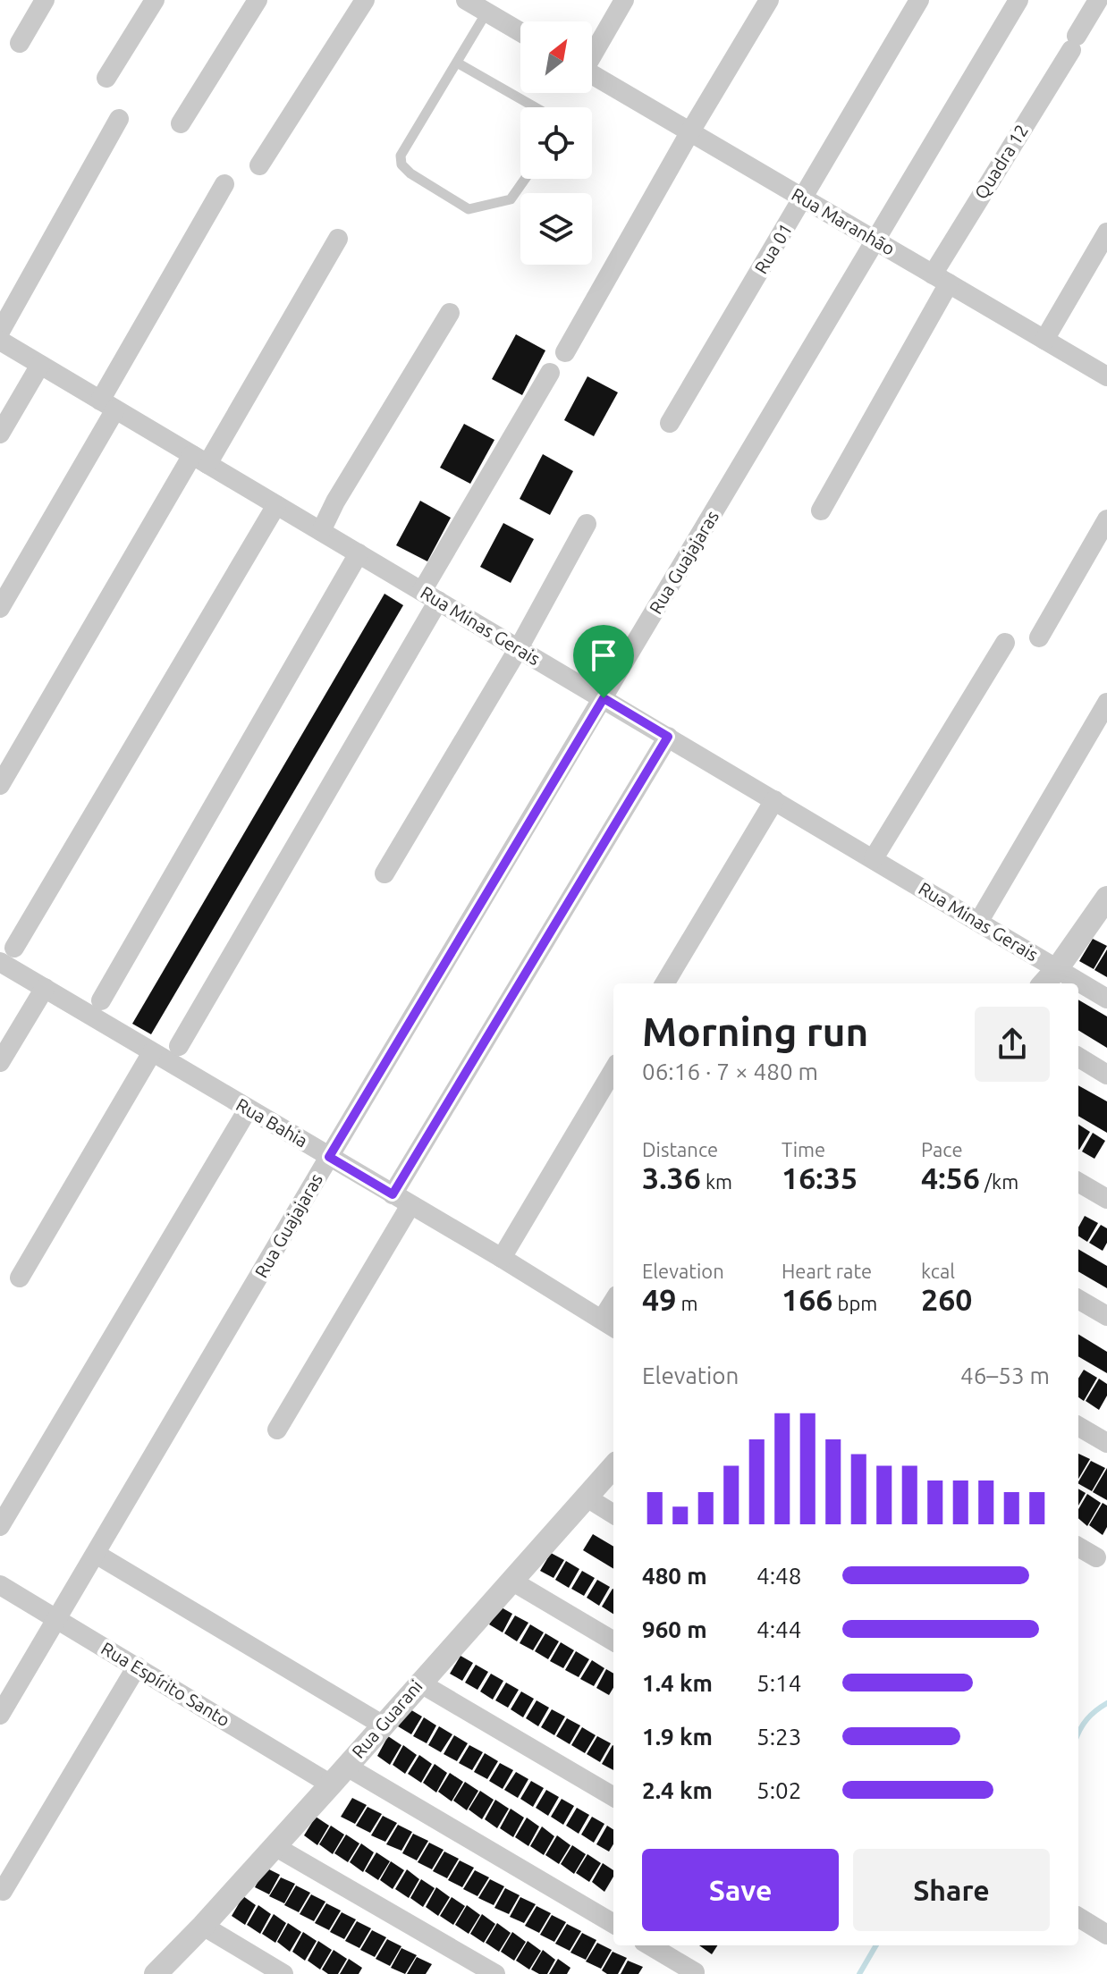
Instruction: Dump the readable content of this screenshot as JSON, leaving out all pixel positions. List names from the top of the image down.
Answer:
{
  "streets": {
    "street": [
      "Quadra 12",
      "Rua Maranhão",
      "Rua 01",
      "Rua Guajajaras",
      "Rua Minas Gerais",
      "Rua Bahia",
      "Rua Espírito Santo",
      "Rua Guarani"
    ]
  },
  "crossings": [
    ["Quadra 12", "Rua Maranhão"],
    ["Rua Maranhão", "Rua 01"],
    ["Rua Maranhão", "Rua Guajajaras"],
    ["Rua Guajajaras", "Rua Minas Gerais"],
    ["Rua Guajajaras", "Rua Bahia"],
    ["Rua Guajajaras", "Rua Espírito Santo"],
    ["Rua Espírito Santo", "Rua Guarani"]
  ],
  "north": "top right",
  "page": {
    "heading": ["Morning run", "06:16 · 7 × 480 m"],
    "stats": [
      ["Distance", "3.36 km"],
      ["Time", "16:35"],
      ["Pace", "4:56 /km"],
      ["Elevation", "49 m"],
      ["Heart rate", "166 bpm"],
      ["kcal", "260"]
    ],
    "chart": ["Elevation", "46–53 m"],
    "list": [
      {
        "name": "480 m",
        "note": "4:48"
      },
      {
        "name": "960 m",
        "note": "4:44"
      },
      {
        "name": "1.4 km",
        "note": "5:14"
      },
      {
        "name": "1.9 km",
        "note": "5:23"
      },
      {
        "name": "2.4 km",
        "note": "5:02"
      }
    ],
    "buttons": ["Save", "Share"]
  }
}
